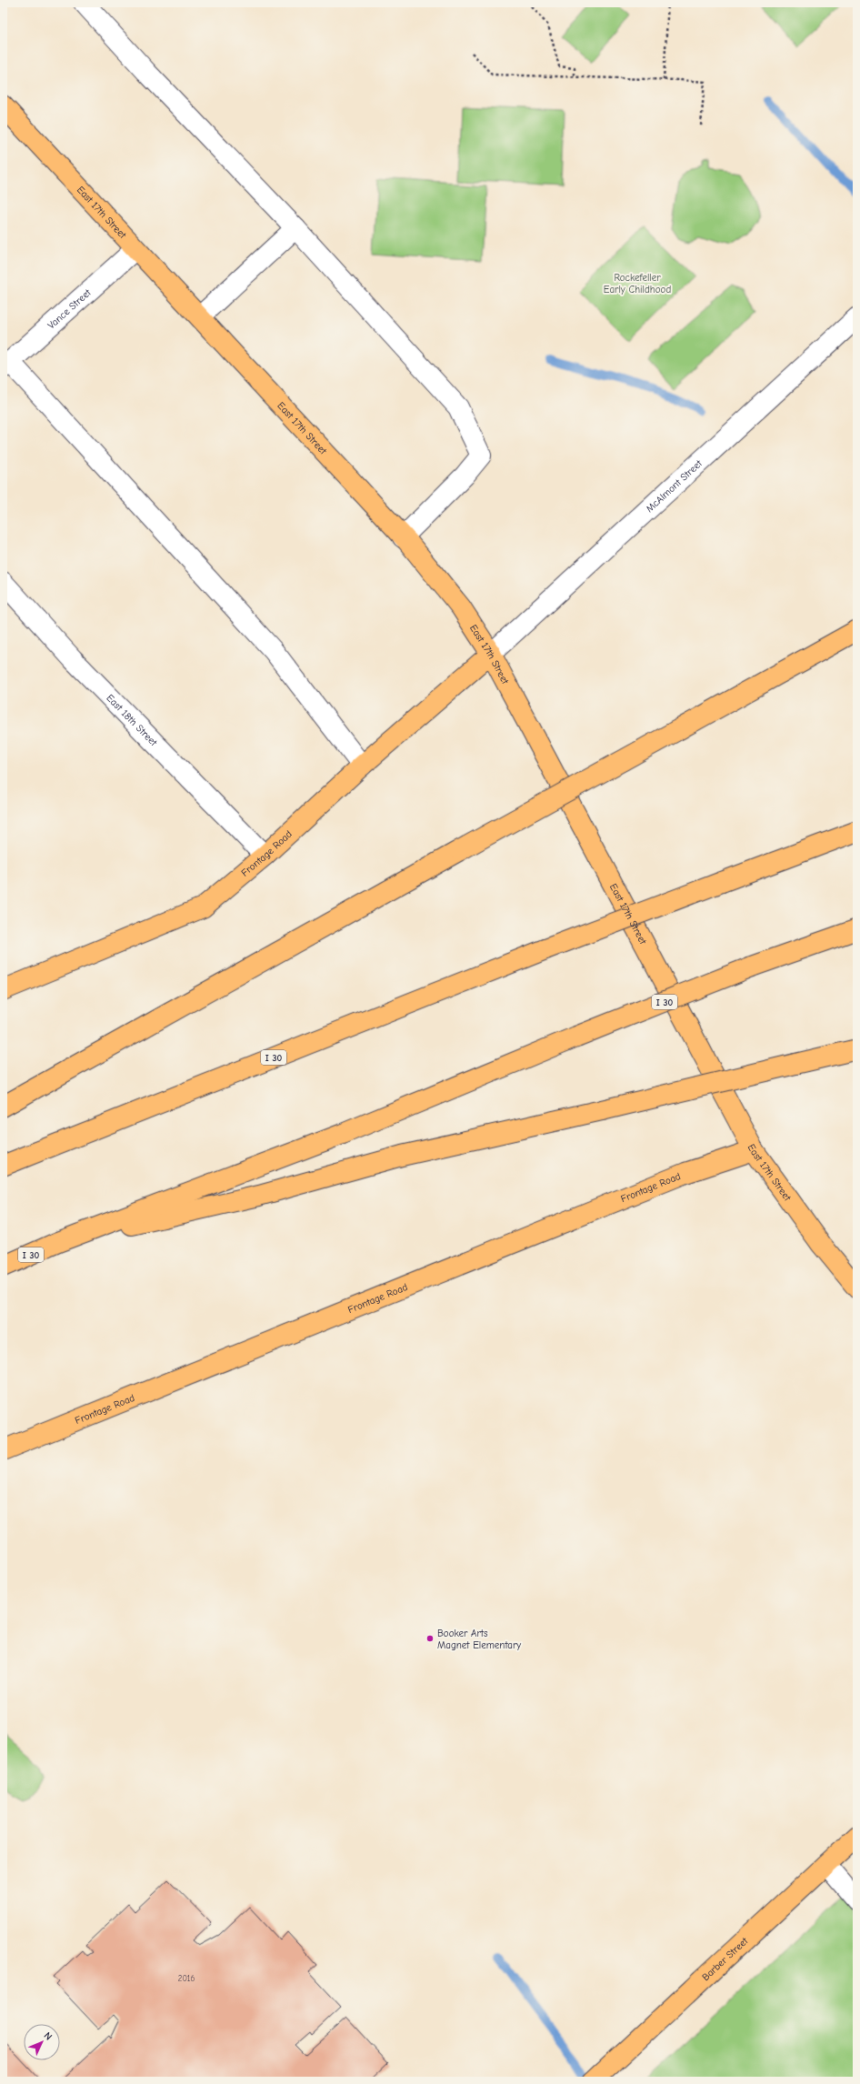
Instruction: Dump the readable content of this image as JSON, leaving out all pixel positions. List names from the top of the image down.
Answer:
{
  "streets": {
    "main road": [
      "East 17th Street",
      "Frontage Road",
      "I 30",
      "Barber Street"
    ],
    "street": ["Vance Street", "McAlmont Street", "East 18th Street"]
  },
  "crossings": [
    ["East 17th Street", "Vance Street"],
    ["East 17th Street", "McAlmont Street"],
    ["East 17th Street", "Frontage Road"],
    ["McAlmont Street", "Frontage Road"],
    ["East 18th Street", "Frontage Road"]
  ],
  "parks": ["Rockefeller Early Childhood"],
  "places": ["Booker Arts Magnet Elementary"],
  "house_numbers": ["2016"],
  "north": "top right"
}
